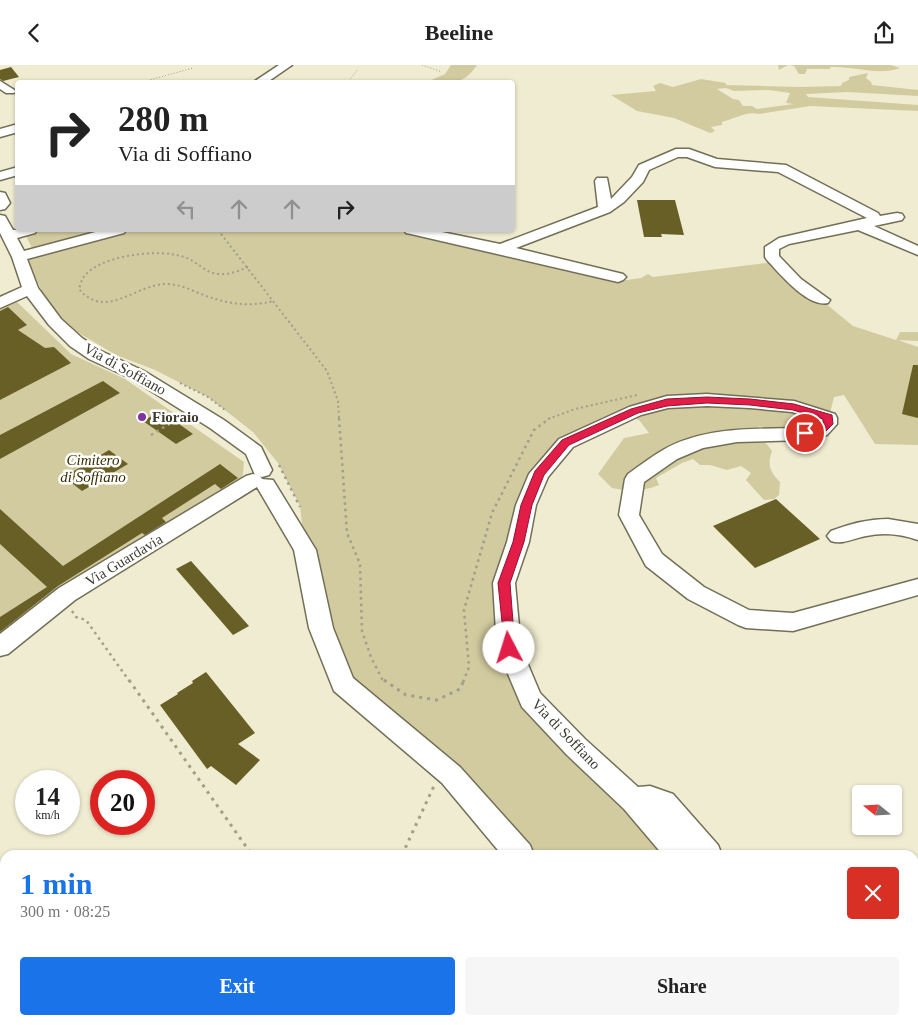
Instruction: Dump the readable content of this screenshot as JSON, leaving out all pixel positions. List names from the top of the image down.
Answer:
{
  "streets": {
    "street": ["Via di Soffiano", "Via Guardavia"]
  },
  "crossings": [
    ["Via di Soffiano", "Via Guardavia"]
  ],
  "parks": ["Cimitero di Soffiano"],
  "places": ["Fioraio"],
  "north": "left",
  "page": {
    "header": "Beeline",
    "turn": ["280 m", "Via di Soffiano"],
    "speed": "14 km/h",
    "limit": "20",
    "heading": ["1 min", "300 m · 08:25"],
    "buttons": ["Exit", "Share"]
  }
}
